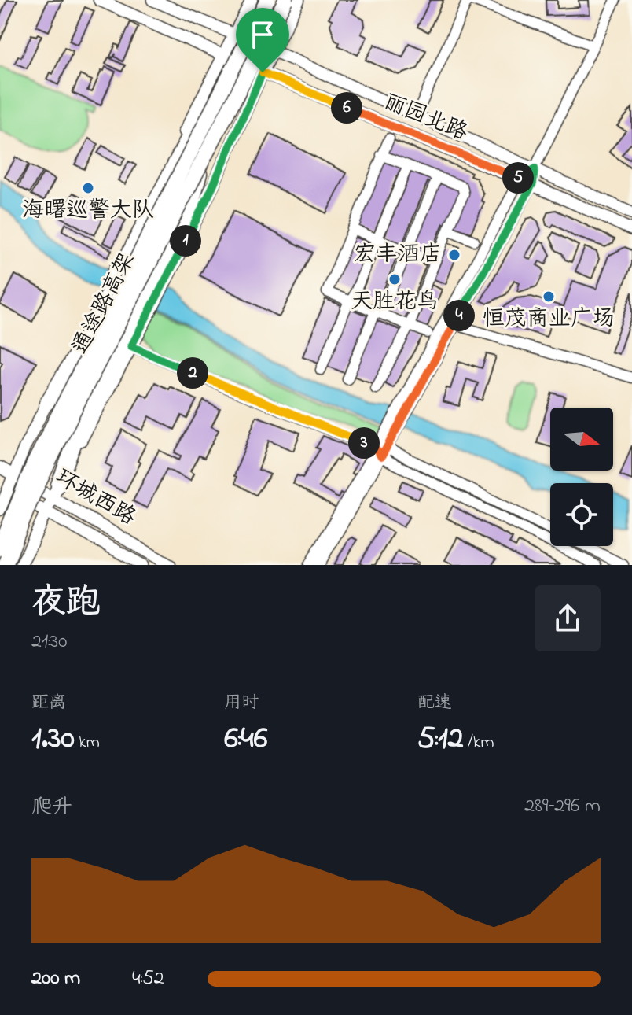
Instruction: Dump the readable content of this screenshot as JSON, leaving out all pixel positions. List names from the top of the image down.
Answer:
{
  "streets": {
    "highway": ["通途路高架"],
    "main road": ["丽园北路", "环城西路"]
  },
  "places": [
    "海曙巡警大队",
    "宏丰酒店",
    "天胜花鸟",
    "恒茂商业广场"
  ],
  "north": "right",
  "page": {
    "pins": [
      "6",
      "5",
      "1",
      "4",
      "2",
      "3"
    ],
    "heading": ["夜跑", "21:30"],
    "stats": [
      ["距离", "1.30 km"],
      ["用时", "6:46"],
      ["配速", "5:12 /km"]
    ],
    "chart": ["爬升", "289–296 m"],
    "list": [
      {
        "name": "200 m",
        "note": "4:52"
      }
    ]
  }
}
